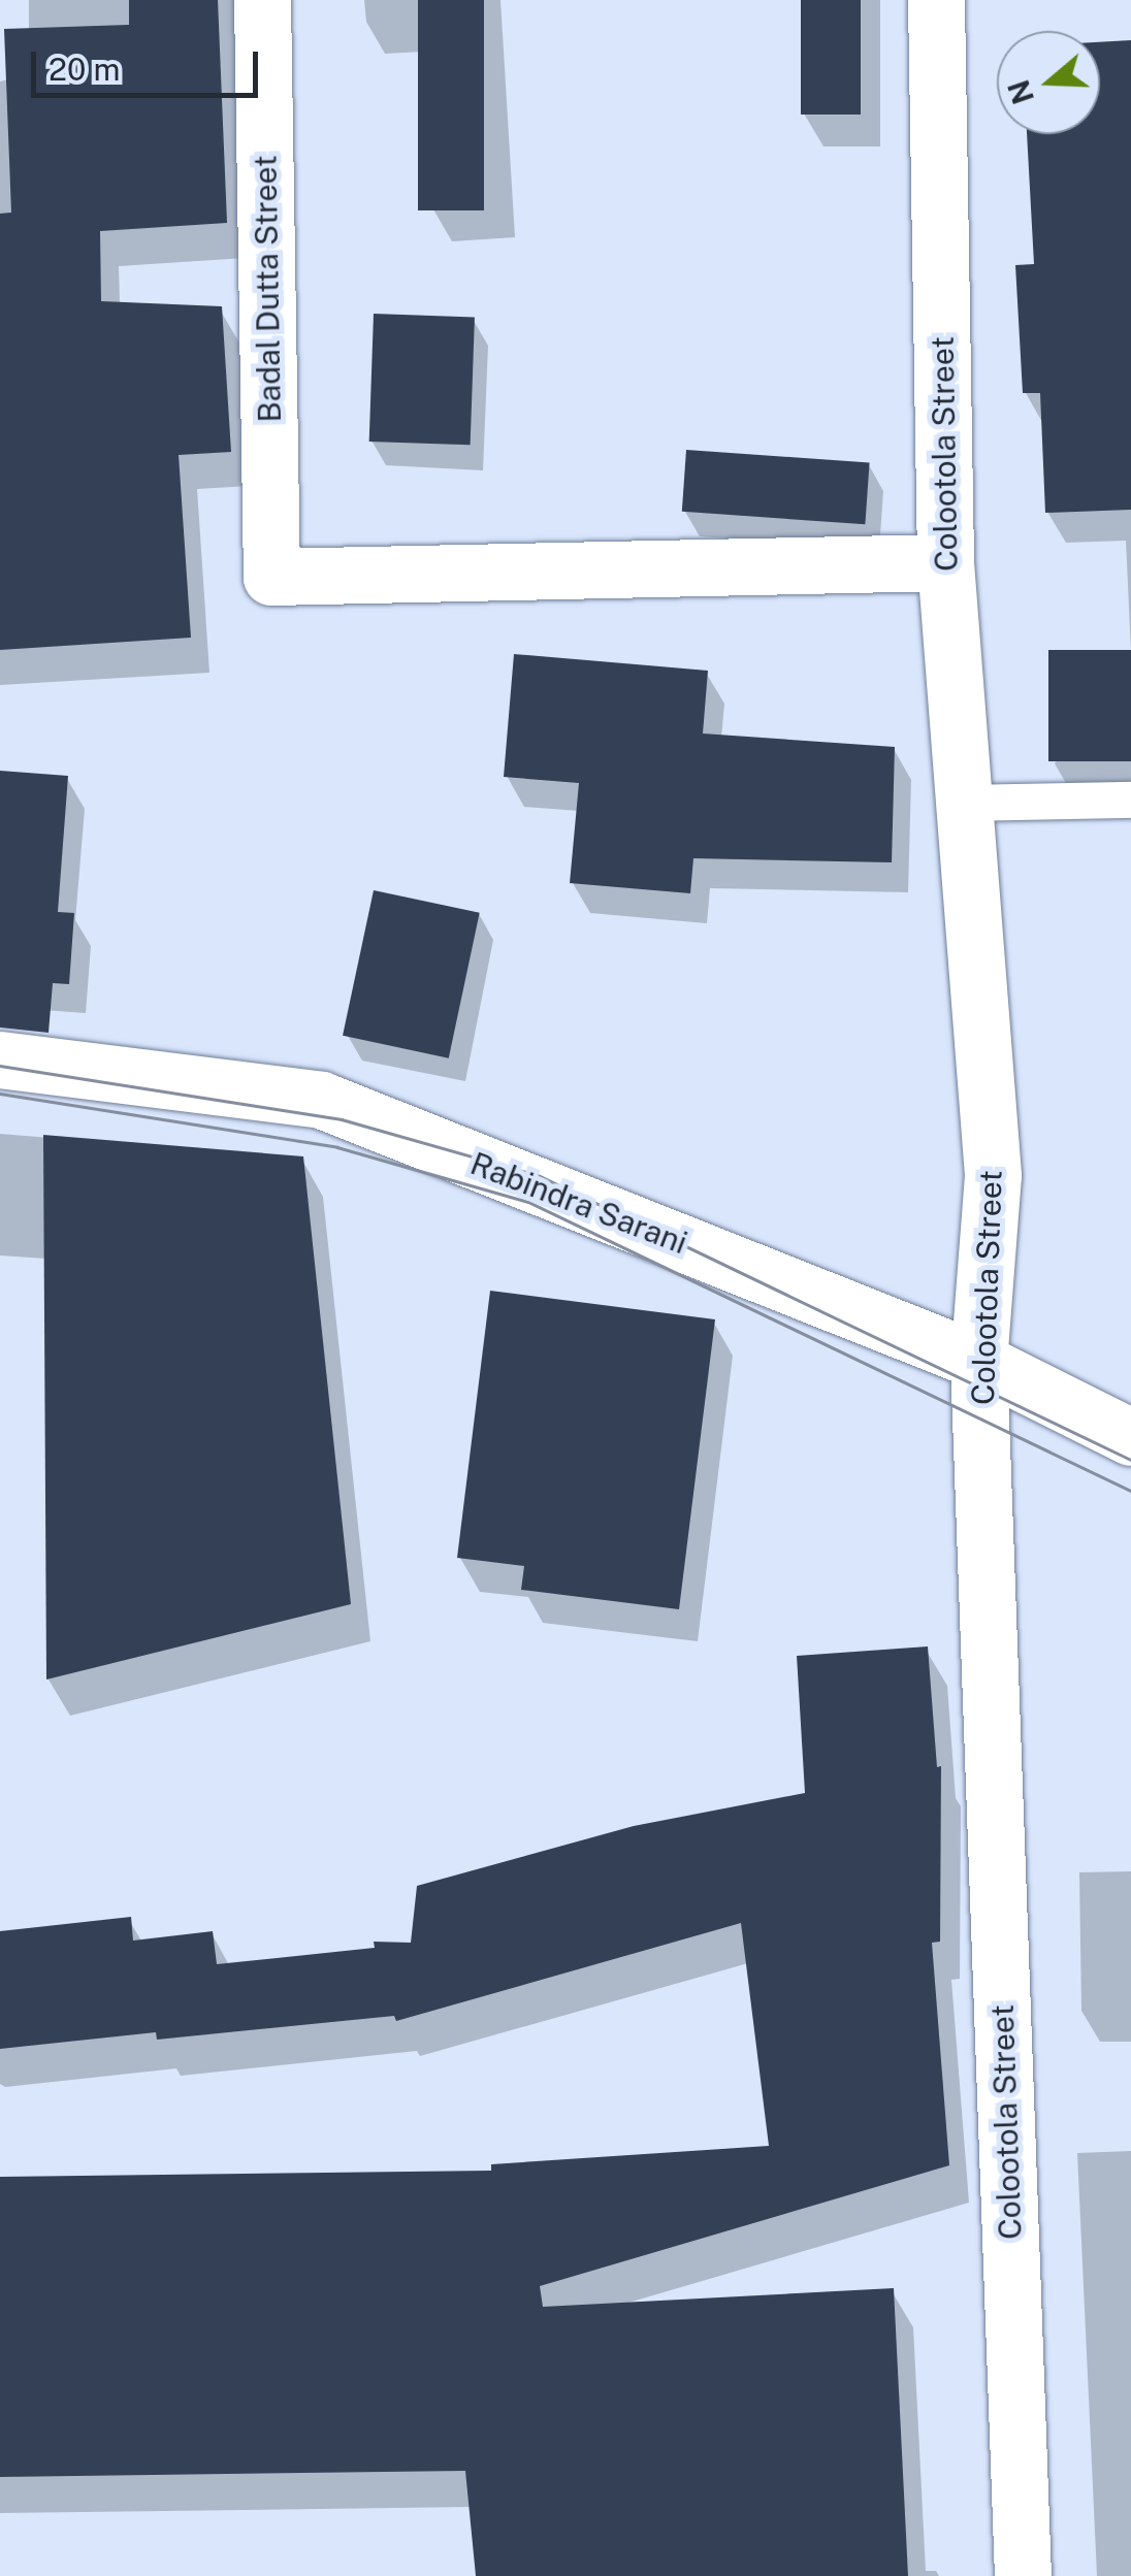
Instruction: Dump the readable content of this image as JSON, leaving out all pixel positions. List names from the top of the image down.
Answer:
{
  "streets": {
    "main road": ["Badal Dutta Street", "Colootola Street", "Rabindra Sarani"]
  },
  "crossings": [
    ["Badal Dutta Street", "Colootola Street"],
    ["Colootola Street", "Rabindra Sarani"]
  ],
  "scale_bar": "20 m",
  "north": "left"
}
